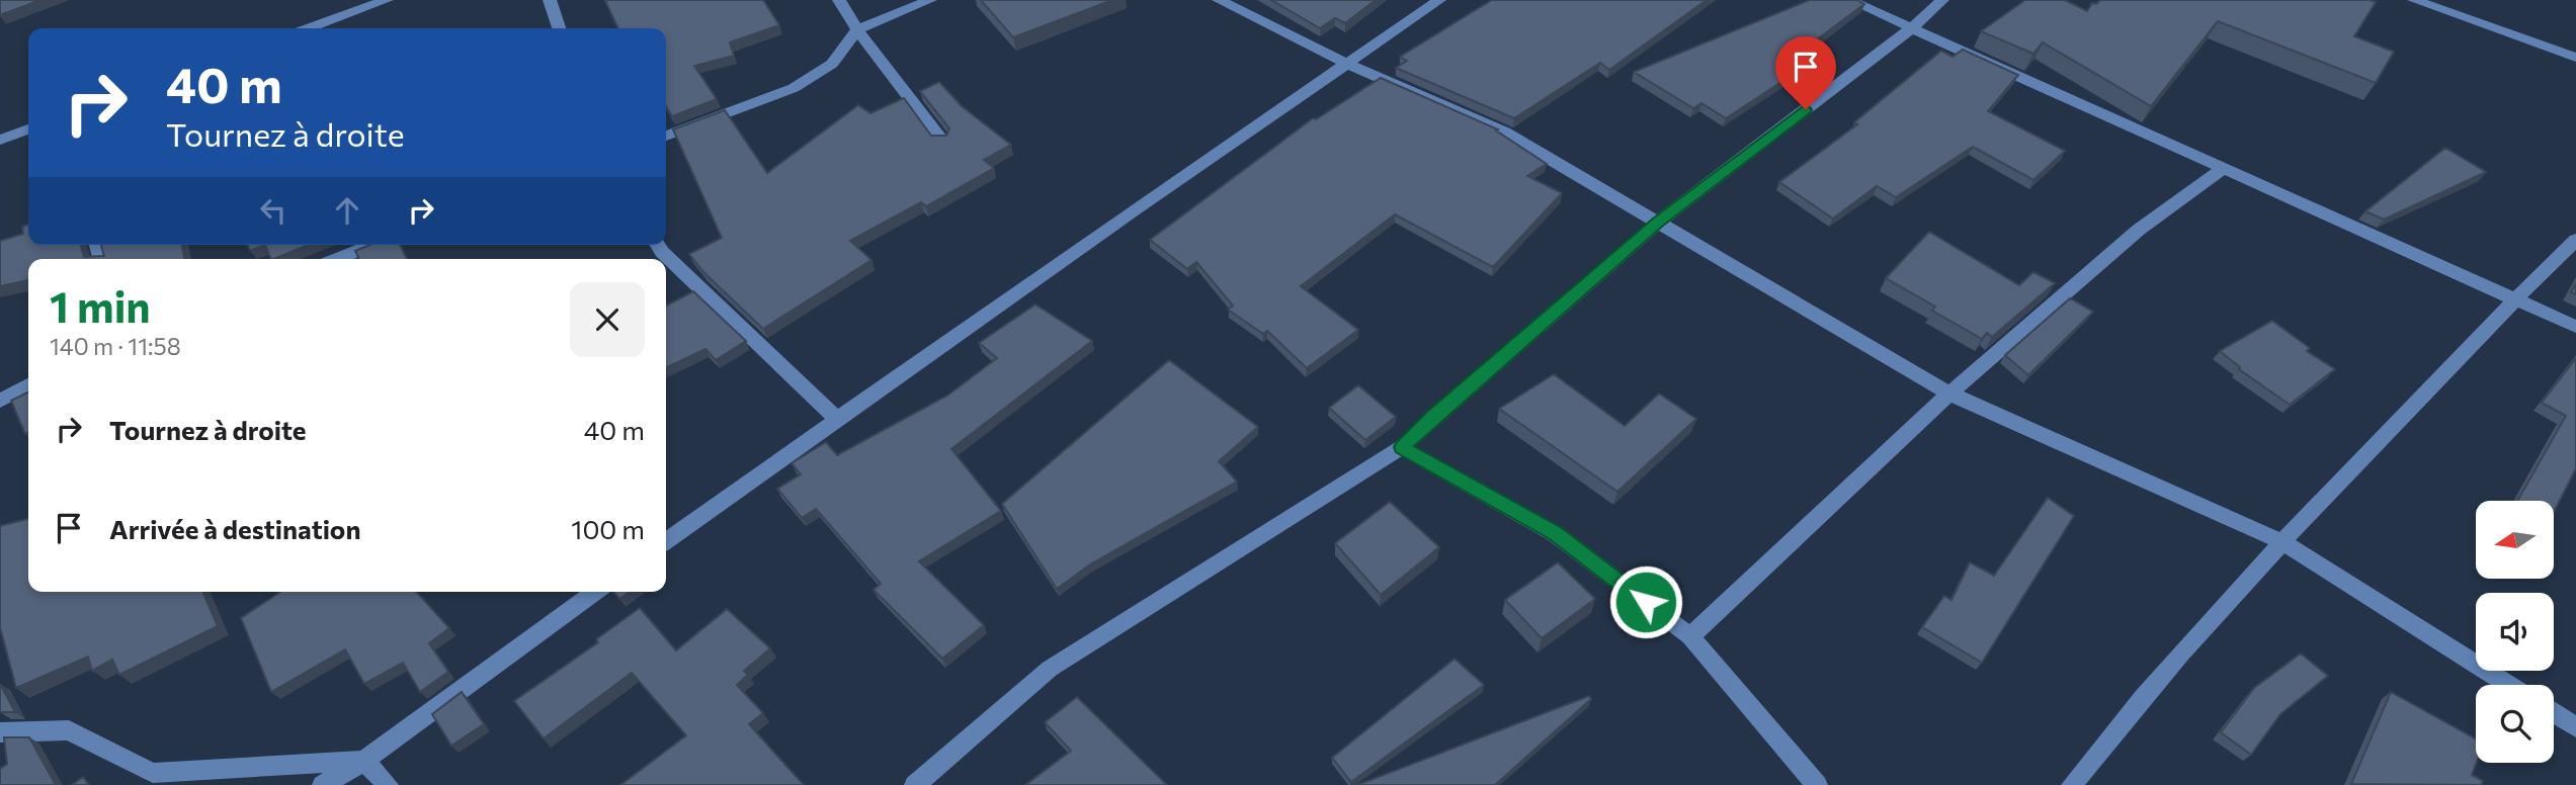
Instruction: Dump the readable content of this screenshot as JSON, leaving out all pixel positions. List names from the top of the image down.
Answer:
{
  "north": "left",
  "page": {
    "turn": ["40 m", "Tournez à droite"],
    "heading": ["1 min", "140 m · 11:58"],
    "list": [
      {
        "name": "Tournez à droite",
        "value": "40 m"
      },
      {
        "name": "Arrivée à destination",
        "value": "100 m"
      }
    ]
  }
}
